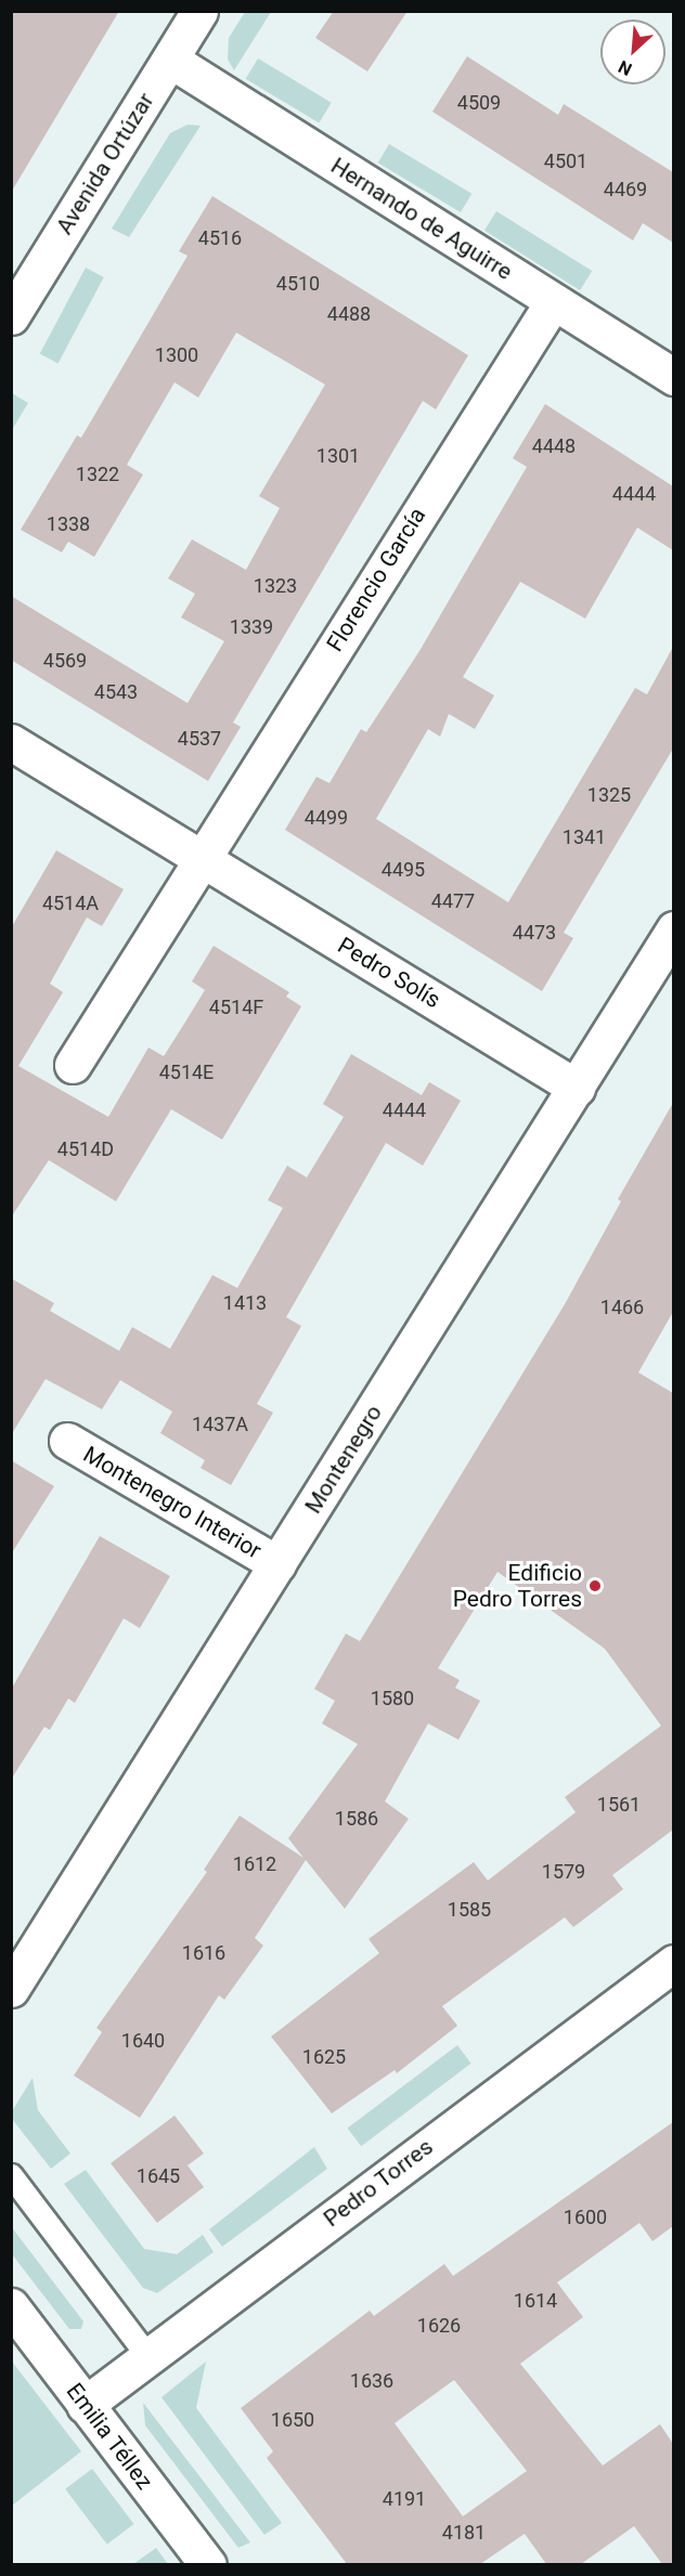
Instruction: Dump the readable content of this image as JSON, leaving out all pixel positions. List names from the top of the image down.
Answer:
{
  "streets": {
    "street": [
      "Avenida Ortúzar",
      "Hernando de Aguirre",
      "Florencio García",
      "Pedro Solís",
      "Montenegro",
      "Montenegro Interior",
      "Pedro Torres",
      "Emilia Téllez"
    ]
  },
  "crossings": [
    ["Avenida Ortúzar", "Hernando de Aguirre"],
    ["Hernando de Aguirre", "Florencio García"],
    ["Florencio García", "Pedro Solís"],
    ["Pedro Solís", "Montenegro"],
    ["Montenegro", "Montenegro Interior"],
    ["Pedro Torres", "Emilia Téllez"]
  ],
  "places": ["Edificio Pedro Torres"],
  "house_numbers": [
    "4509",
    "4501",
    "4469",
    "4516",
    "4510",
    "4488",
    "1300",
    "4448",
    "1301",
    "1322",
    "4444",
    "1338",
    "1323",
    "1339",
    "4569",
    "4543",
    "4537",
    "1325",
    "4499",
    "1341",
    "4495",
    "4477",
    "4514A",
    "4473",
    "4514F",
    "4514E",
    "4444",
    "4514D",
    "1413",
    "1466",
    "1437A",
    "1580",
    "1561",
    "1586",
    "1612",
    "1579",
    "1585",
    "1616",
    "1640",
    "1625",
    "1645",
    "1600",
    "1614",
    "1626",
    "1636",
    "1650",
    "4191",
    "4181"
  ],
  "north": "bottom left"
}
